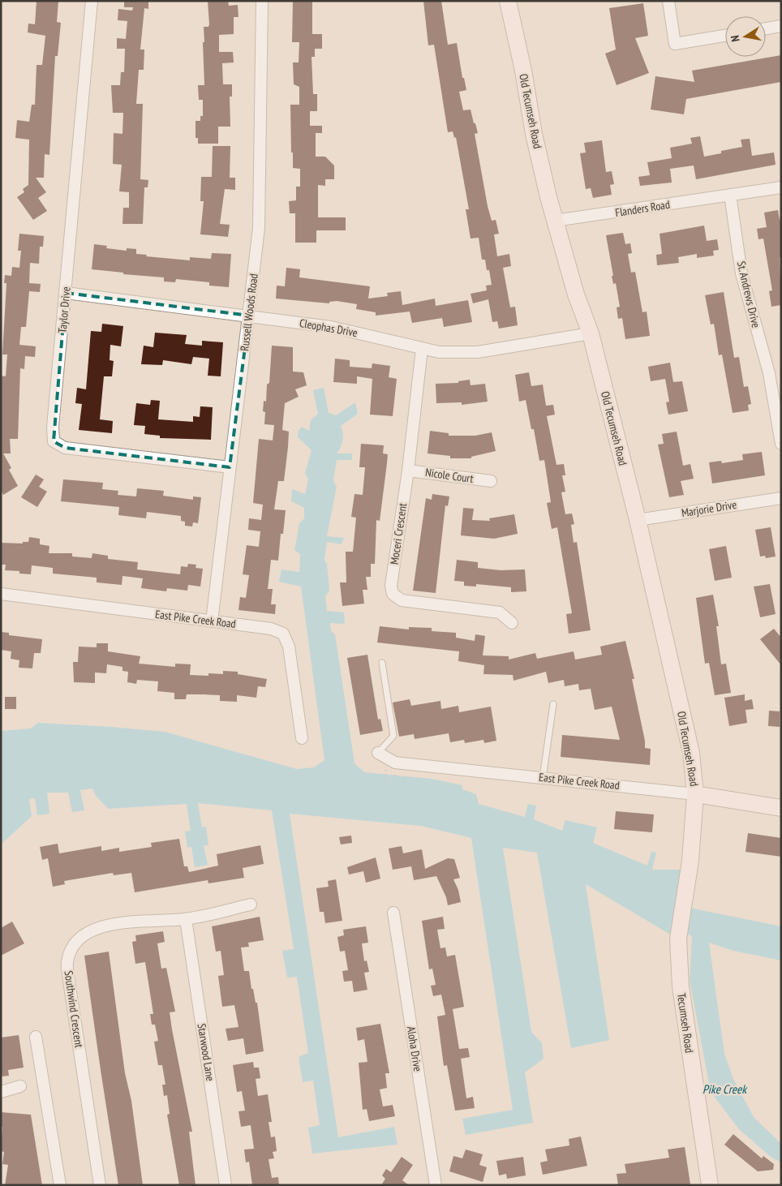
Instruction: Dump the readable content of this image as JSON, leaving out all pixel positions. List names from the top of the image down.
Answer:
{
  "streets": {
    "main road": ["Old Tecumseh Road", "East Pike Creek Road", "Tecumseh Road"],
    "street": [
      "Flanders Road",
      "St. Andrews Drive",
      "Taylor Drive",
      "Russell Woods Road",
      "Cleophas Drive",
      "Nicole Court",
      "Marjorie Drive",
      "Moceri Crescent",
      "Southwind Crescent",
      "Aloha Drive",
      "Starwood Lane"
    ]
  },
  "crossings": [
    ["Old Tecumseh Road", "Flanders Road"],
    ["Old Tecumseh Road", "Cleophas Drive"],
    ["Old Tecumseh Road", "Marjorie Drive"],
    ["Old Tecumseh Road", "East Pike Creek Road"],
    ["Old Tecumseh Road", "Tecumseh Road"],
    ["Flanders Road", "St. Andrews Drive"],
    ["Taylor Drive", "Russell Woods Road"],
    ["Taylor Drive", "Cleophas Drive"],
    ["Russell Woods Road", "Cleophas Drive"],
    ["Russell Woods Road", "East Pike Creek Road"],
    ["Cleophas Drive", "Moceri Crescent"],
    ["Nicole Court", "Moceri Crescent"],
    ["Southwind Crescent", "Starwood Lane"]
  ],
  "water": ["Pike Creek"],
  "north": "left"
}
